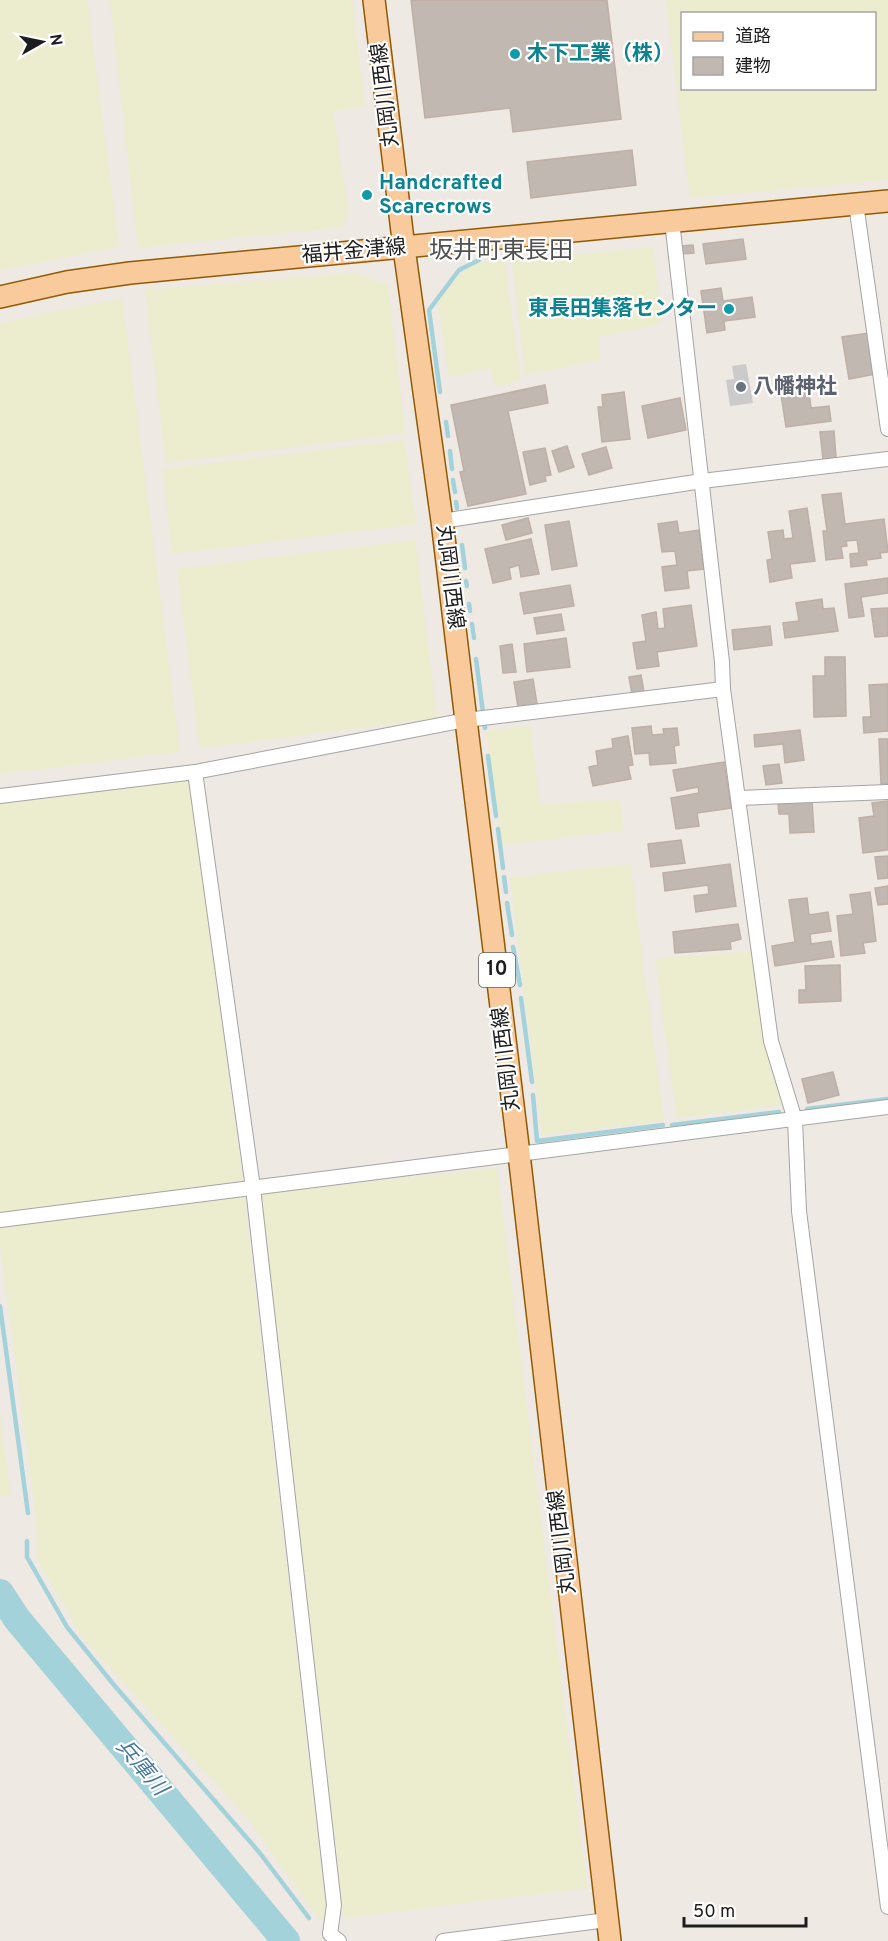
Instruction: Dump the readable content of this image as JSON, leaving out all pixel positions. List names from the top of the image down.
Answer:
{
  "streets": {
    "main road": ["丸岡川西線", "福井金津線", "10"]
  },
  "crossings": [
    ["丸岡川西線", "福井金津線"]
  ],
  "districts": ["坂井町東長田"],
  "water": ["兵庫川"],
  "places": [
    "木下工業（株）",
    "Handcrafted Scarecrows",
    "東長田集落センター",
    "八幡神社"
  ],
  "legend": ["道路", "建物"],
  "scale_bar": "50 m",
  "north": "right"
}
